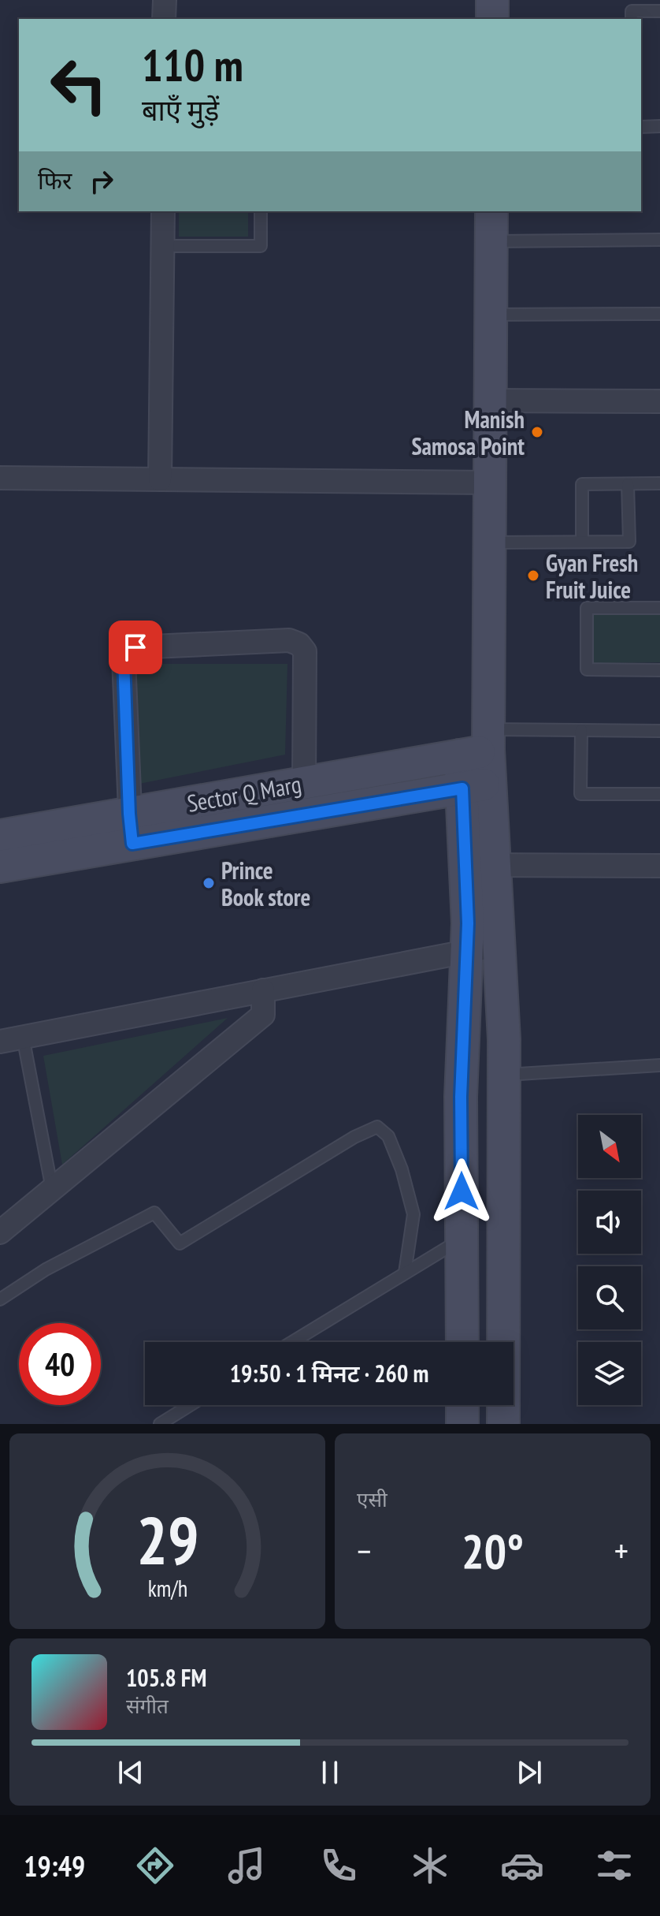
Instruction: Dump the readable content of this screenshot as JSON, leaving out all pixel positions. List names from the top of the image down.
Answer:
{
  "streets": {
    "street": ["Sector Q Marg"]
  },
  "places": ["Manish Samosa Point", "Gyan Fresh Fruit Juice", "Prince Book store"],
  "north": "bottom right",
  "page": {
    "turn": ["110 m", "बाएँ मुड़ें"],
    "then": "फिर",
    "limit": "40",
    "trip": "19:50 · 1 मिनट · 260 m",
    "tile": "एसी",
    "heat": ["−", "20°", "+"],
    "song": ["105.8 FM", "संगीत"],
    "tabs": "19:49",
    "gauge": ["29", "km/h"]
  }
}
